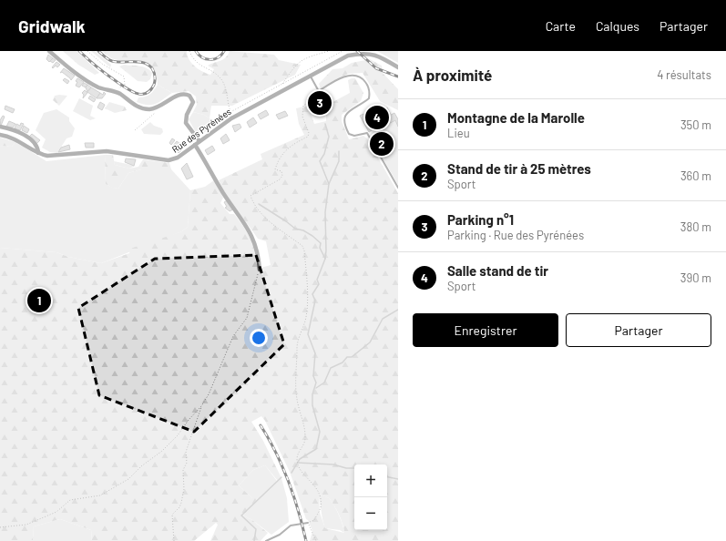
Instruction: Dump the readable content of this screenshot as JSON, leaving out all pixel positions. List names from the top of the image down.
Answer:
{
  "streets": {
    "street": ["Rue des Pyrénées"]
  },
  "page": {
    "header": "Gridwalk",
    "nav": ["Carte", "Calques", "Partager"],
    "heading": ["À proximité", "4 résultats"],
    "pins": [
      "3",
      "4",
      "2",
      "1"
    ],
    "list": [
      {
        "mark": "1",
        "name": "Montagne de la Marolle",
        "note": "Lieu",
        "value": "350 m"
      },
      {
        "mark": "2",
        "name": "Stand de tir à 25 mètres",
        "note": "Sport",
        "value": "360 m"
      },
      {
        "mark": "3",
        "name": "Parking n°1",
        "note": "Parking · Rue des Pyrénées",
        "value": "380 m"
      },
      {
        "mark": "4",
        "name": "Salle stand de tir",
        "note": "Sport",
        "value": "390 m"
      }
    ],
    "buttons": ["Enregistrer", "Partager"],
    "map_buttons": ["+", "−"]
  }
}
